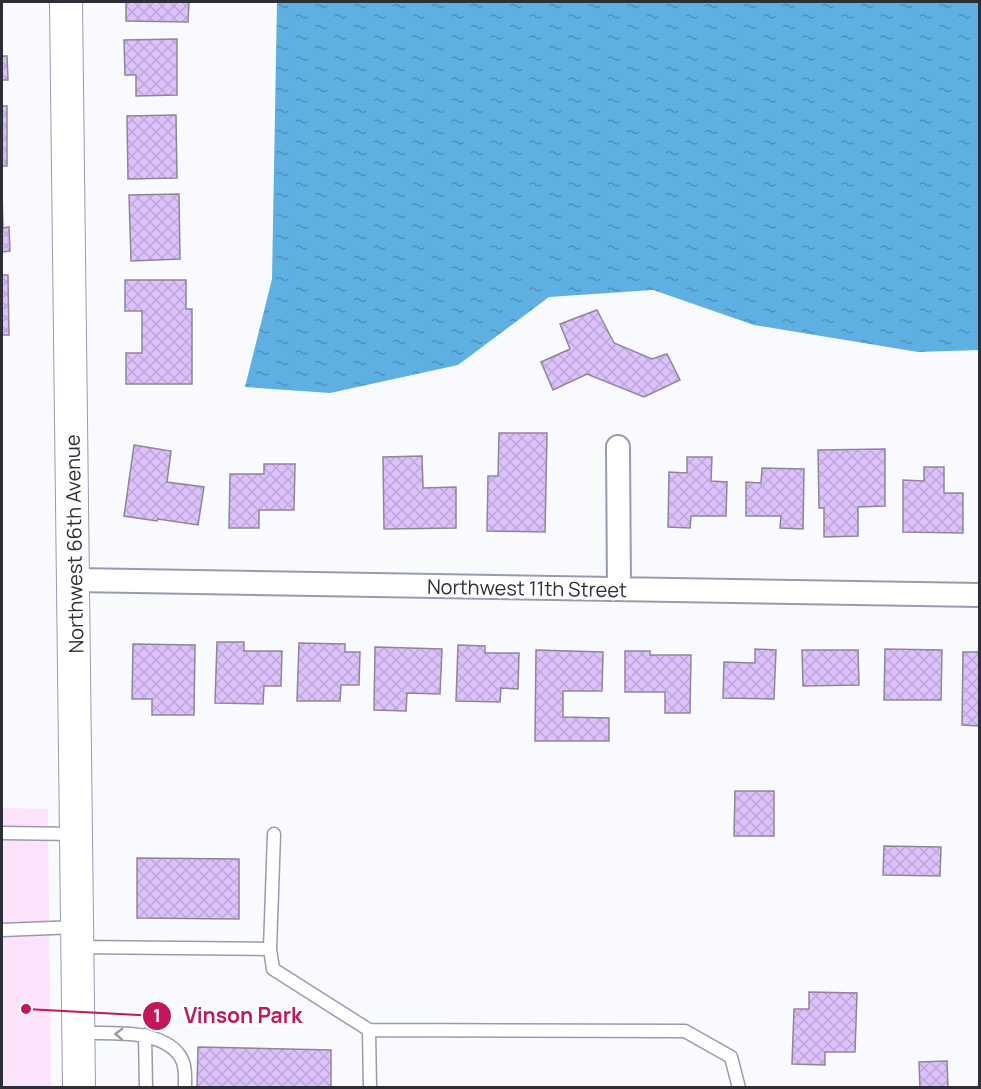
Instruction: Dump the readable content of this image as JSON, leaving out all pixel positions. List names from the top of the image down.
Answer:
{
  "streets": {
    "street": ["Northwest 66th Avenue", "Northwest 11th Street"]
  },
  "crossings": [
    ["Northwest 66th Avenue", "Northwest 11th Street"]
  ],
  "places": ["Vinson Park"]
}
